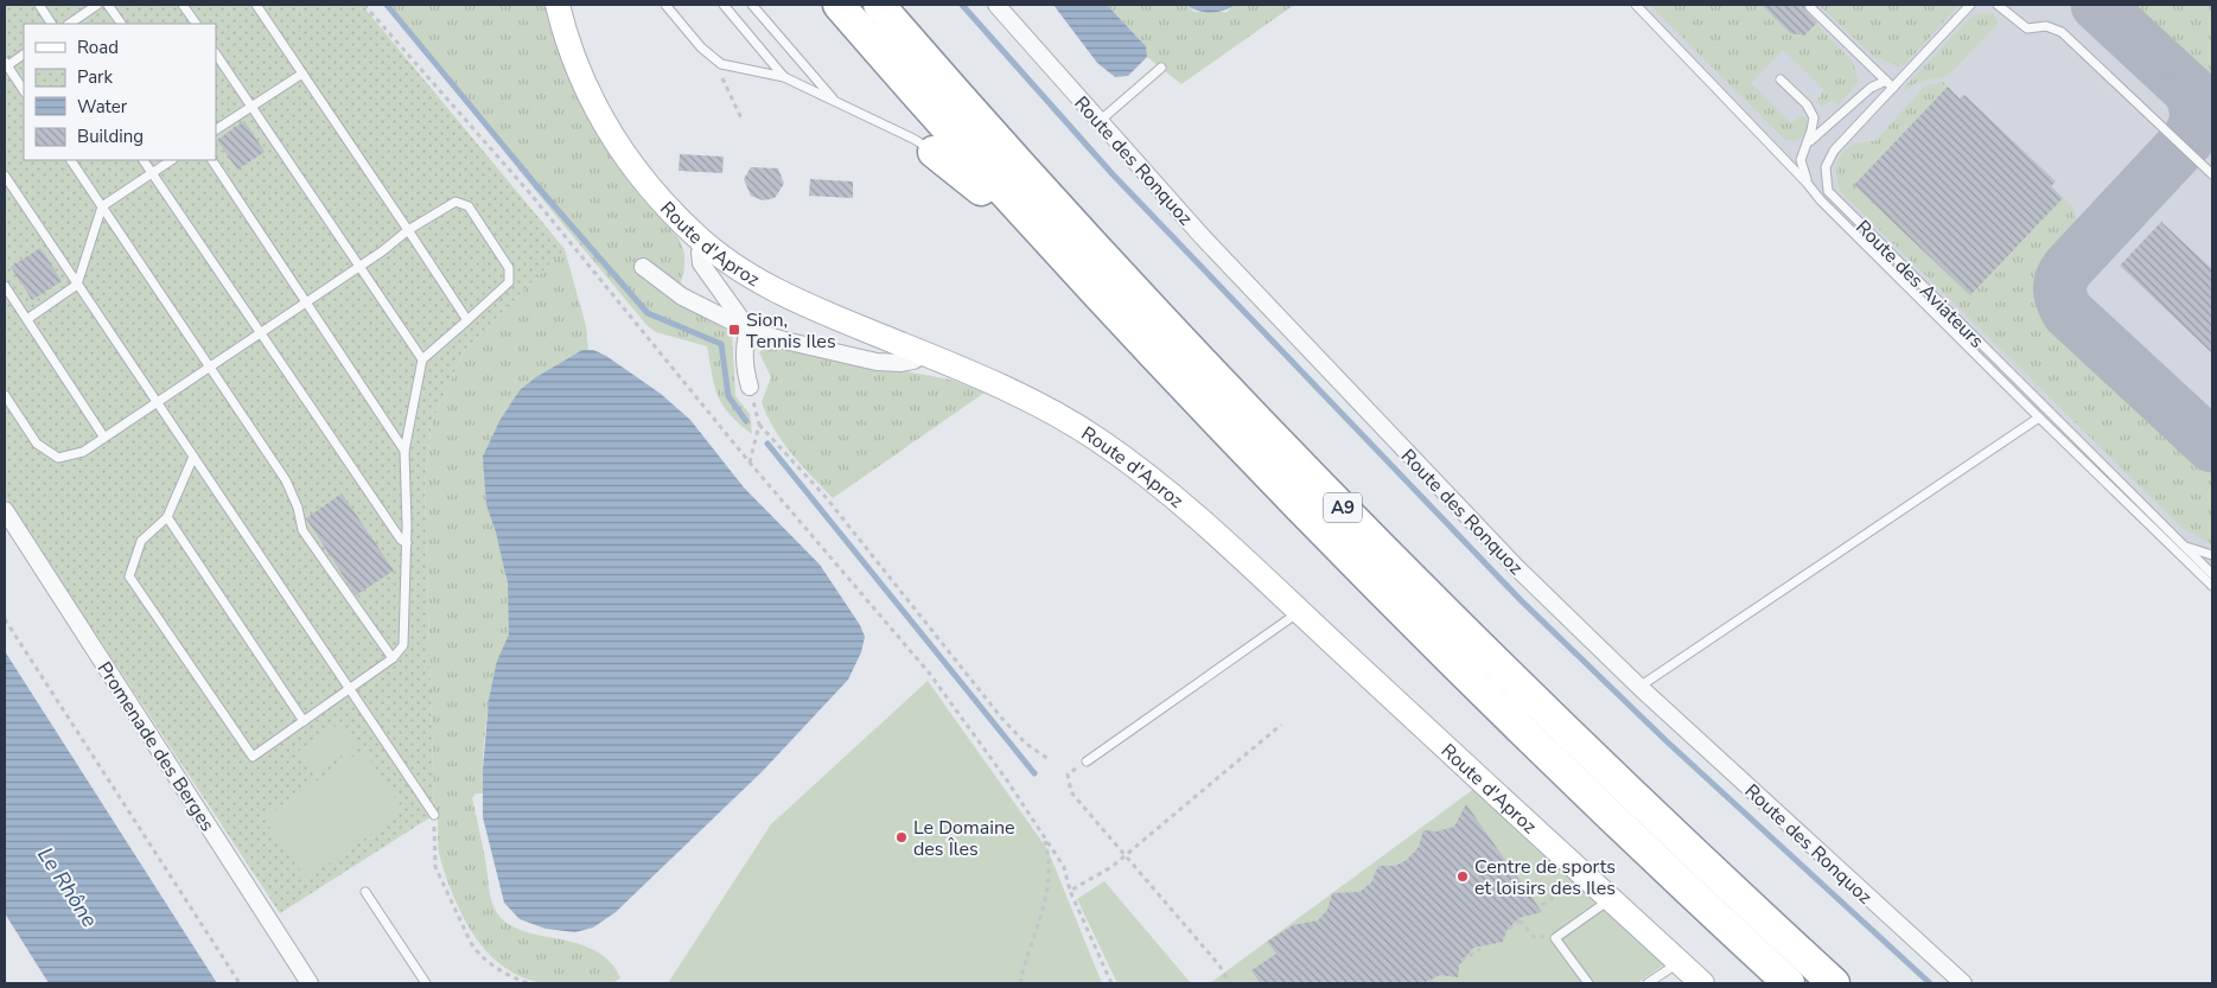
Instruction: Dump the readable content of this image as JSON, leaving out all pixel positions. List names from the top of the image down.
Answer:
{
  "streets": {
    "highway": ["A9"],
    "street": ["Route des Ronquoz", "Route d'Aproz", "Promenade des Berges"],
    "lane": ["Route des Aviateurs"]
  },
  "water": ["Le Rhône"],
  "places": {
    "transit": ["Sion, Tennis Iles"],
    "other": ["Le Domaine des Îles", "Centre de sports et loisirs des Iles"]
  },
  "legend": [
    "Road",
    "Park",
    "Water",
    "Building"
  ]
}
